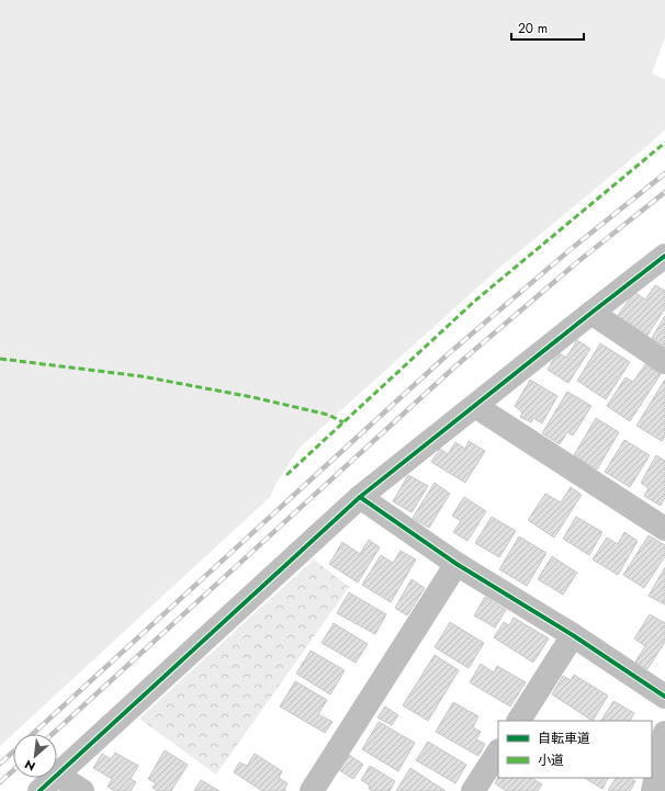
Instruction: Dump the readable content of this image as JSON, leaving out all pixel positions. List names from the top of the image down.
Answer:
{
  "legend": ["自転車道", "小道"],
  "scale_bar": "20 m",
  "north": "bottom left"
}
